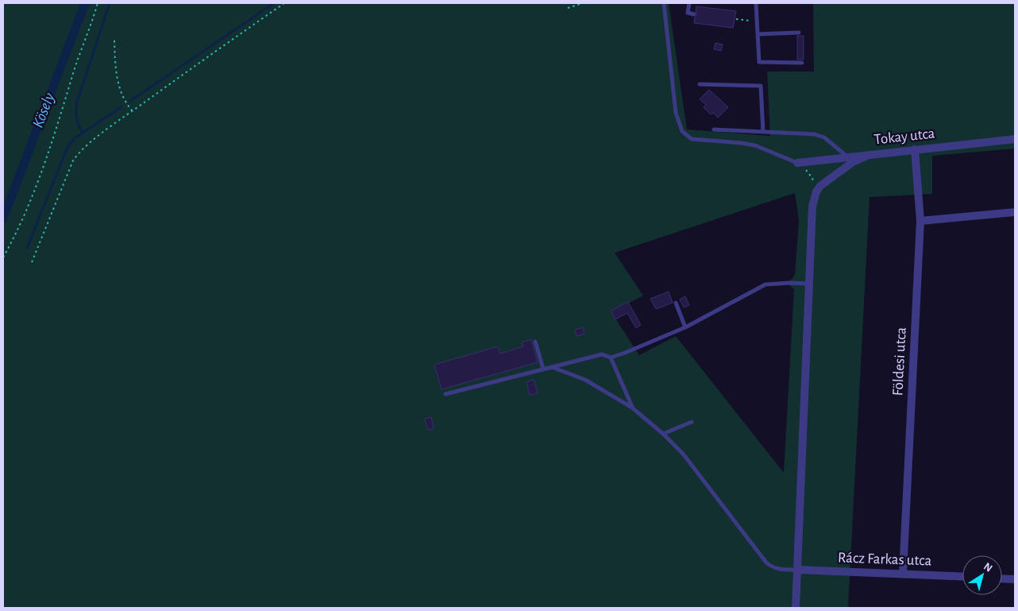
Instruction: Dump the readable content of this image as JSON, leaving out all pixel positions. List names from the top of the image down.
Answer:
{
  "streets": {
    "street": ["Tokay utca", "Földesi utca", "Rácz Farkas utca"]
  },
  "crossings": [
    ["Tokay utca", "Földesi utca"],
    ["Földesi utca", "Rácz Farkas utca"]
  ],
  "water": ["Kösely"],
  "north": "top right"
}
